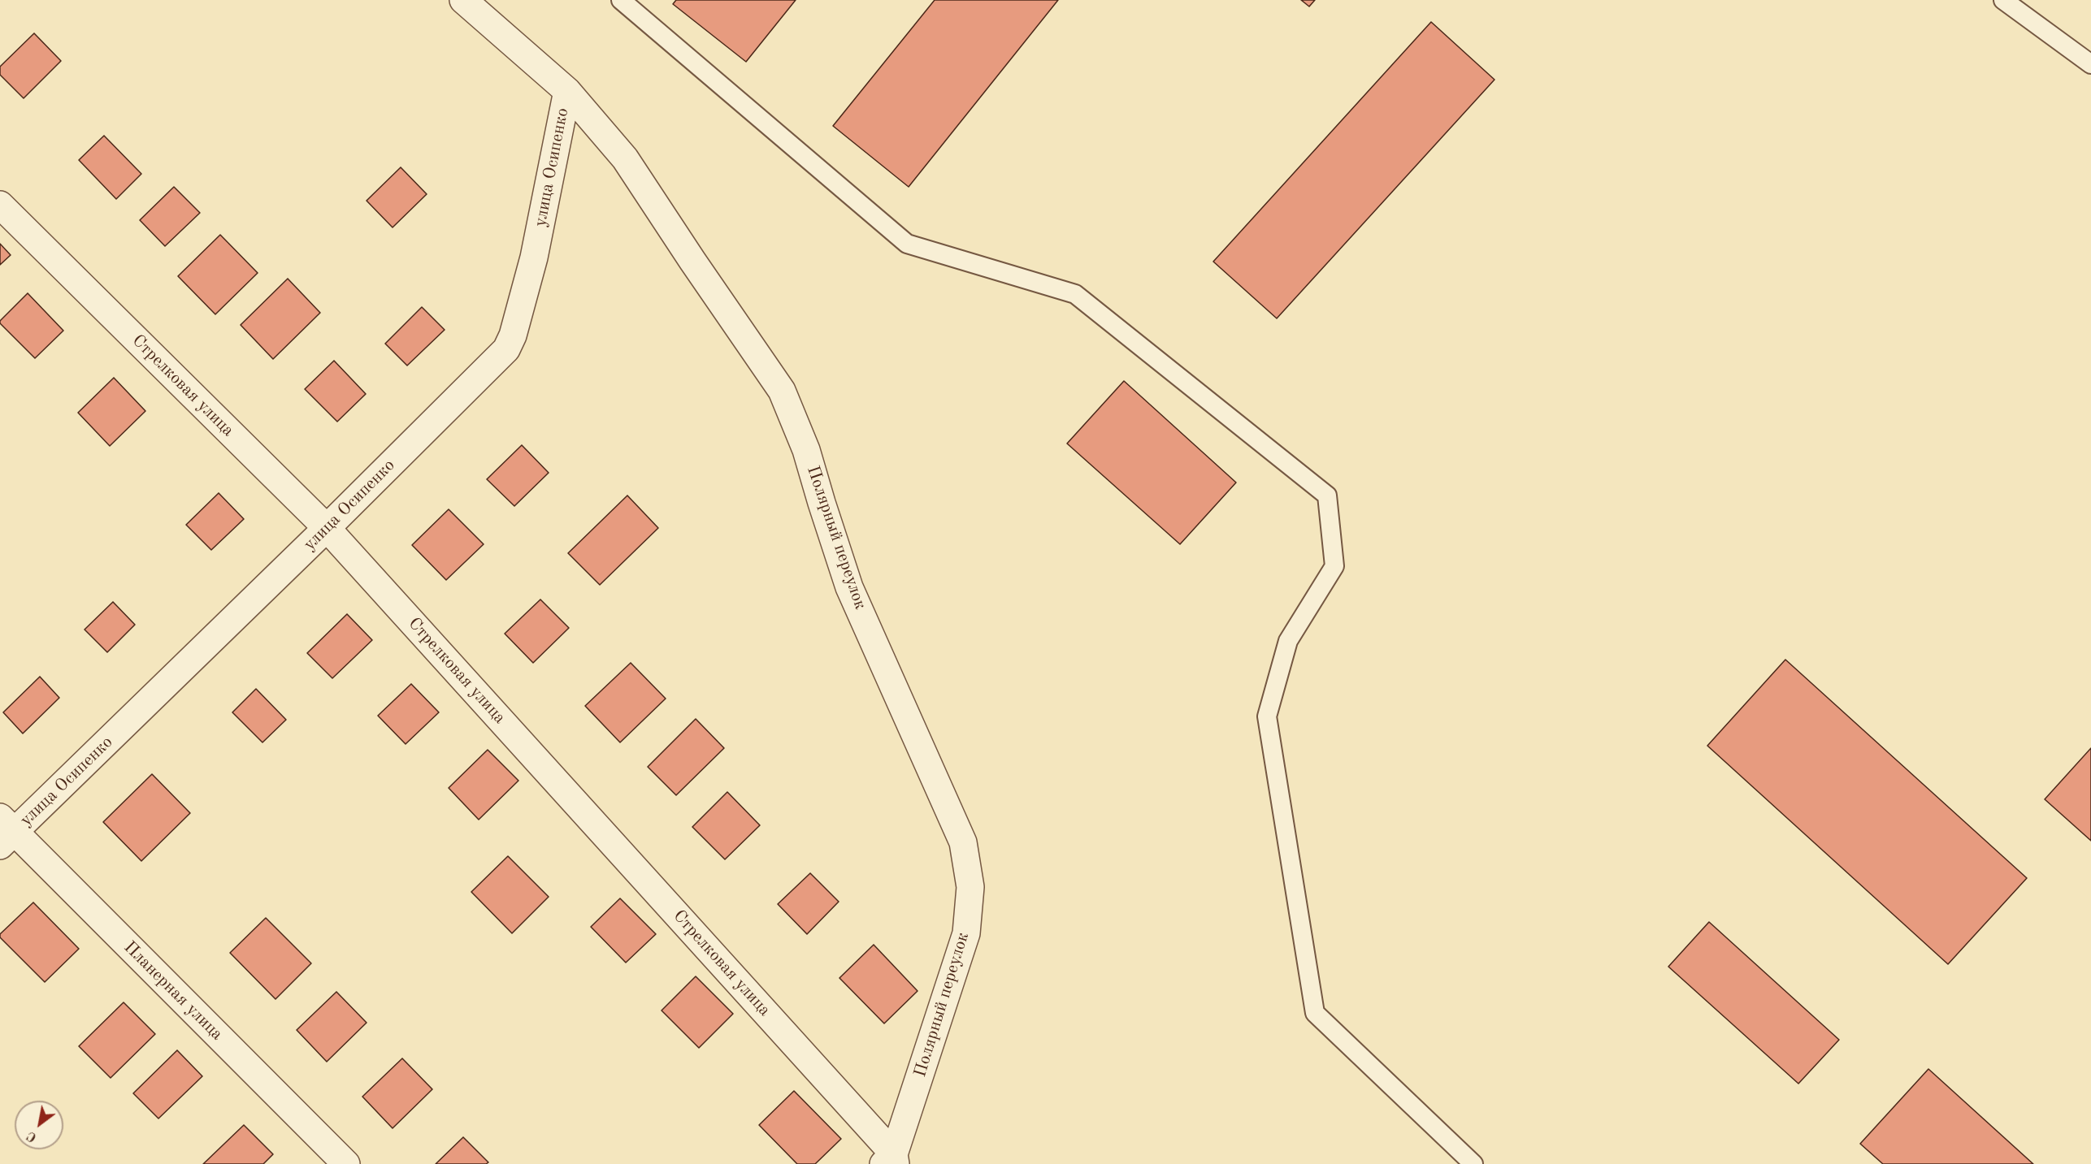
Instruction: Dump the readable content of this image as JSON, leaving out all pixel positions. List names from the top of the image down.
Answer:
{
  "streets": {
    "street": [
      "улица Осипенко",
      "Стрелковая улица",
      "Полярный переулок",
      "Планерная улица"
    ]
  },
  "crossings": [
    ["улица Осипенко", "Стрелковая улица"],
    ["улица Осипенко", "Полярный переулок"],
    ["улица Осипенко", "Планерная улица"],
    ["Стрелковая улица", "Полярный переулок"]
  ],
  "north": "bottom left"
}
